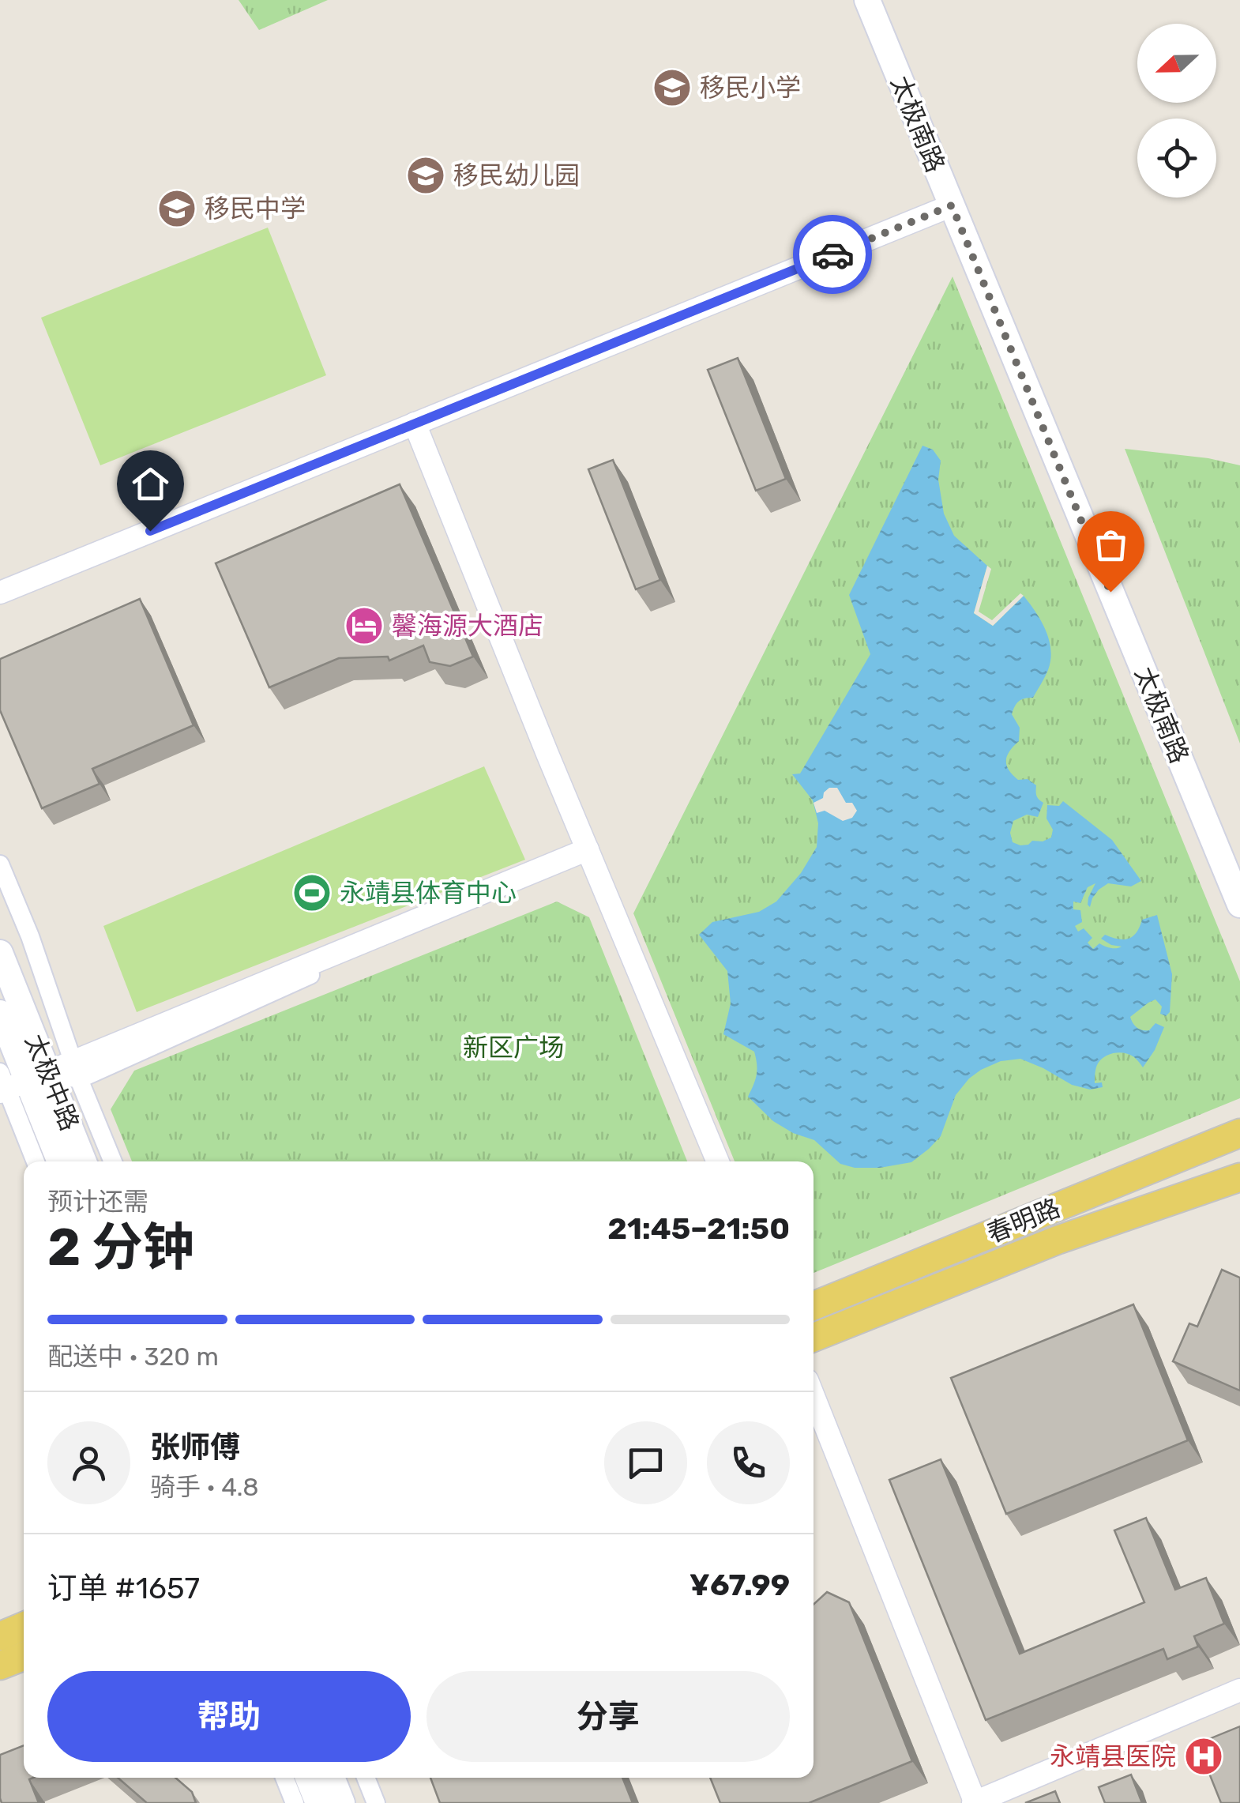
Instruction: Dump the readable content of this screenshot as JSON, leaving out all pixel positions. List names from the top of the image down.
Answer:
{
  "streets": {
    "main road": ["太极南路", "太极中路", "春明路"]
  },
  "parks": ["新区广场"],
  "places": {
    "school or university": ["移民小学", "移民幼儿园", "移民中学"],
    "hotel": ["馨海源大酒店"],
    "sports": ["永靖县体育中心"],
    "hospital": ["永靖县医院"]
  },
  "north": "left",
  "page": {
    "heading": ["2 分钟", "预计还需", "21:45–21:50"],
    "panel": [
      "张师傅",
      "骑手 · 4.8",
      "订单 #1657",
      "¥67.99"
    ],
    "bar": "配送中 · 320 m",
    "buttons": ["帮助", "分享"]
  }
}
